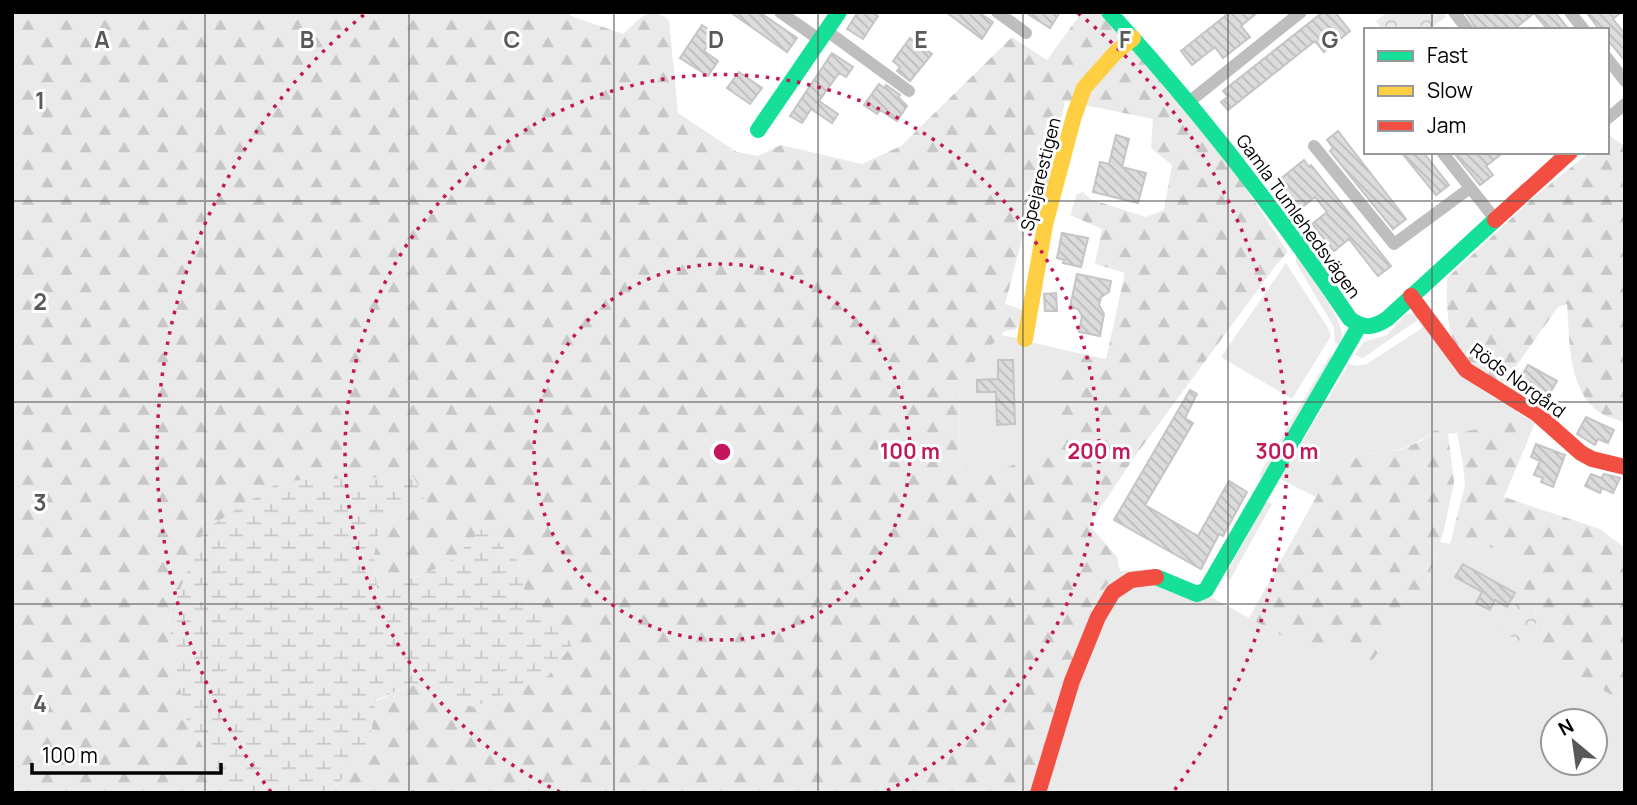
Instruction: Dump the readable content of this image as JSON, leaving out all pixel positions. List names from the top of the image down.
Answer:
{
  "streets": {
    "street": ["Spejarestigen", "Gamla Tumlehedsvägen", "Röds Norgård"]
  },
  "crossings": [
    ["Spejarestigen", "Gamla Tumlehedsvägen"]
  ],
  "legend": ["Fast", "Slow", "Jam"],
  "scale_bar": "100 m",
  "north": "top left",
  "grid": {
    "columns": [
      "A",
      "B",
      "C",
      "D",
      "E",
      "F",
      "G"
    ],
    "rows": [
      "1",
      "2",
      "3",
      "4"
    ]
  },
  "rings": ["100 m", "200 m", "300 m"]
}
